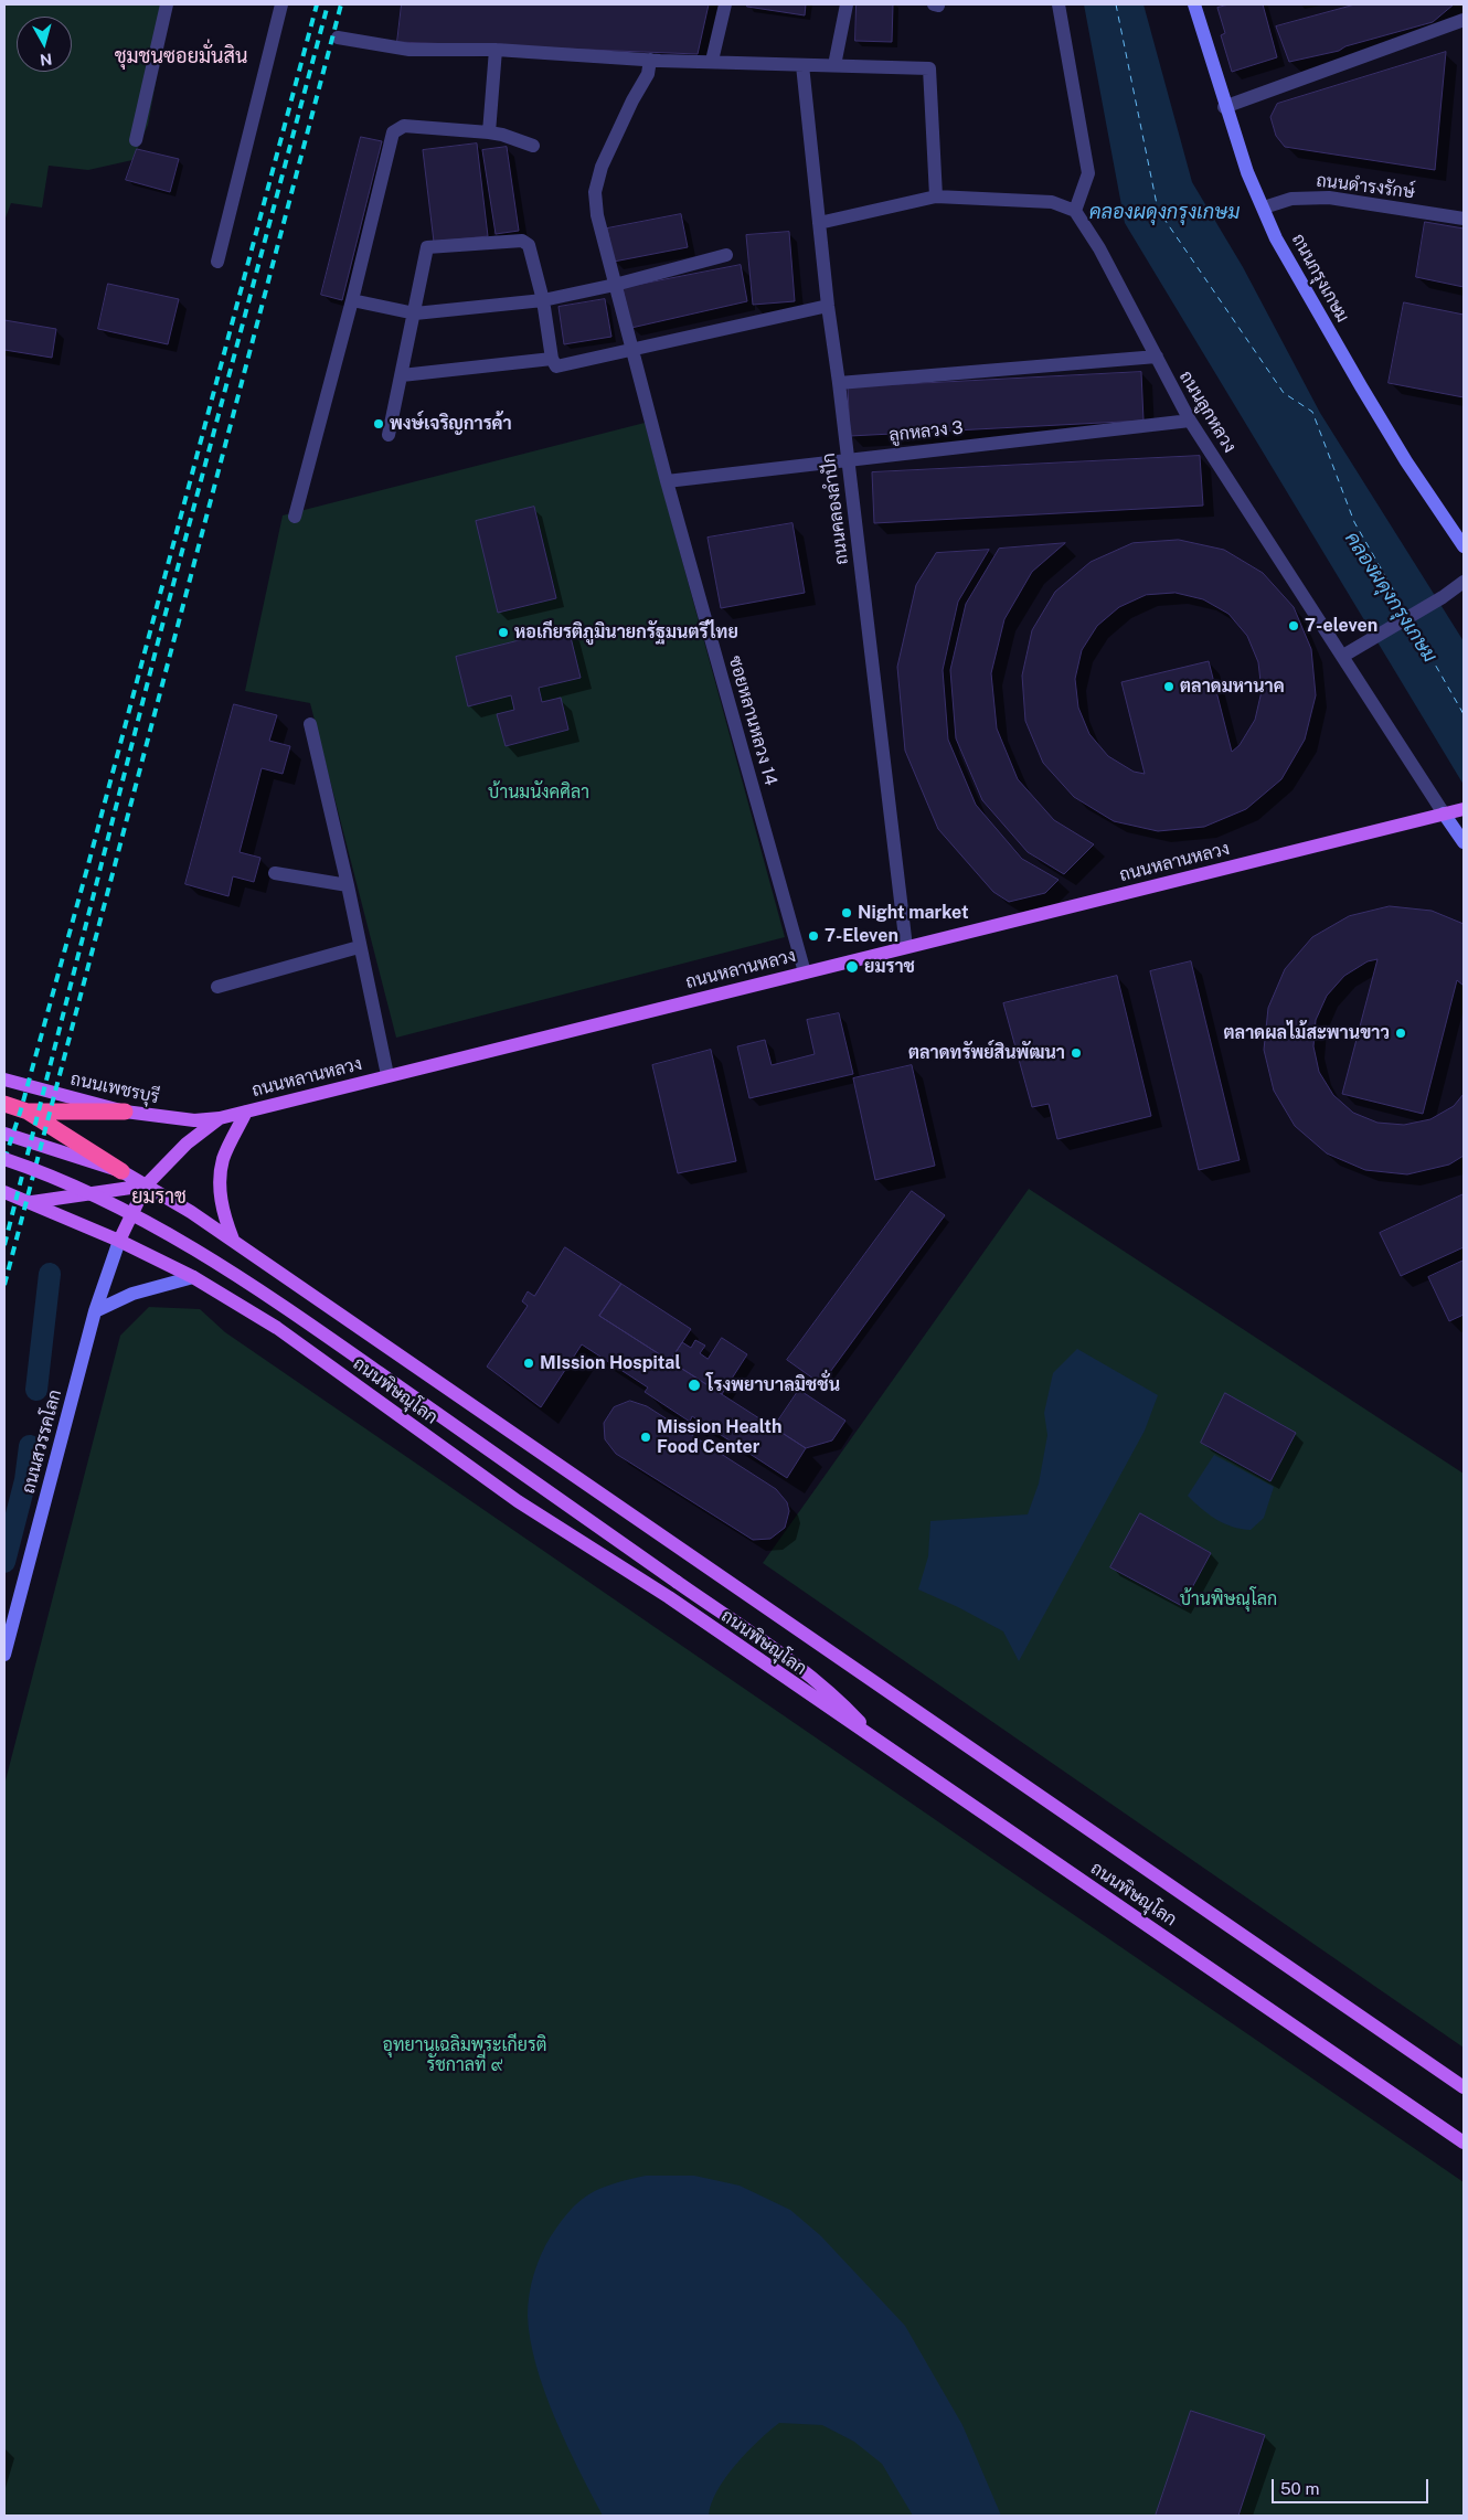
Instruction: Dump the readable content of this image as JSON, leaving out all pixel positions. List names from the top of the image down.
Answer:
{
  "streets": {
    "main road": [
      "ถนนกรุงเกษม",
      "ถนนลูกหลวง",
      "ถนนหลานหลวง",
      "ถนนเพชรบุรี",
      "ถนนพิษณุโลก",
      "ถนนสวรรคโลก"
    ],
    "street": [
      "ถนนดำรงรักษ์",
      "ลูกหลวง 3",
      "ถนนคลองลำปัก",
      "ซอยหลานหลวง 14"
    ]
  },
  "crossings": [
    ["ถนนดำรงรักษ์", "ถนนกรุงเกษม"],
    ["ถนนลูกหลวง", "ลูกหลวง 3"],
    ["ถนนลูกหลวง", "ถนนหลานหลวง"],
    ["ลูกหลวง 3", "ถนนคลองลำปัก"],
    ["ลูกหลวง 3", "ซอยหลานหลวง 14"],
    ["ถนนคลองลำปัก", "ถนนหลานหลวง"],
    ["ซอยหลานหลวง 14", "ถนนหลานหลวง"],
    ["ถนนหลานหลวง", "ถนนเพชรบุรี"],
    ["ถนนหลานหลวง", "ถนนพิษณุโลก"],
    ["ถนนหลานหลวง", "ถนนสวรรคโลก"],
    ["ถนนพิษณุโลก", "ถนนสวรรคโลก"]
  ],
  "districts": ["ชุมชนซอยมั่นสิน", "ยมราช"],
  "water": ["คลองผดุงกรุงเกษม"],
  "parks": ["บ้านมนังคศิลา", "บ้านพิษณุโลก", "อุทยานเฉลิมพระเกียรติ รัชกาลที่ ๙"],
  "places": [
    "พงษ์เจริญการค้า",
    "7-eleven",
    "หอเกียรติภูมินายกรัฐมนตรีไทย",
    "ตลาดมหานาค",
    "Night market",
    "7-Eleven",
    "ยมราช",
    "ตลาดผลไม้สะพานขาว",
    "ตลาดทรัพย์สินพัฒนา",
    "MIssion Hospital",
    "โรงพยาบาลมิชชั่น",
    "Mission Health Food Center"
  ],
  "scale_bar": "50 m",
  "north": "bottom"
}
